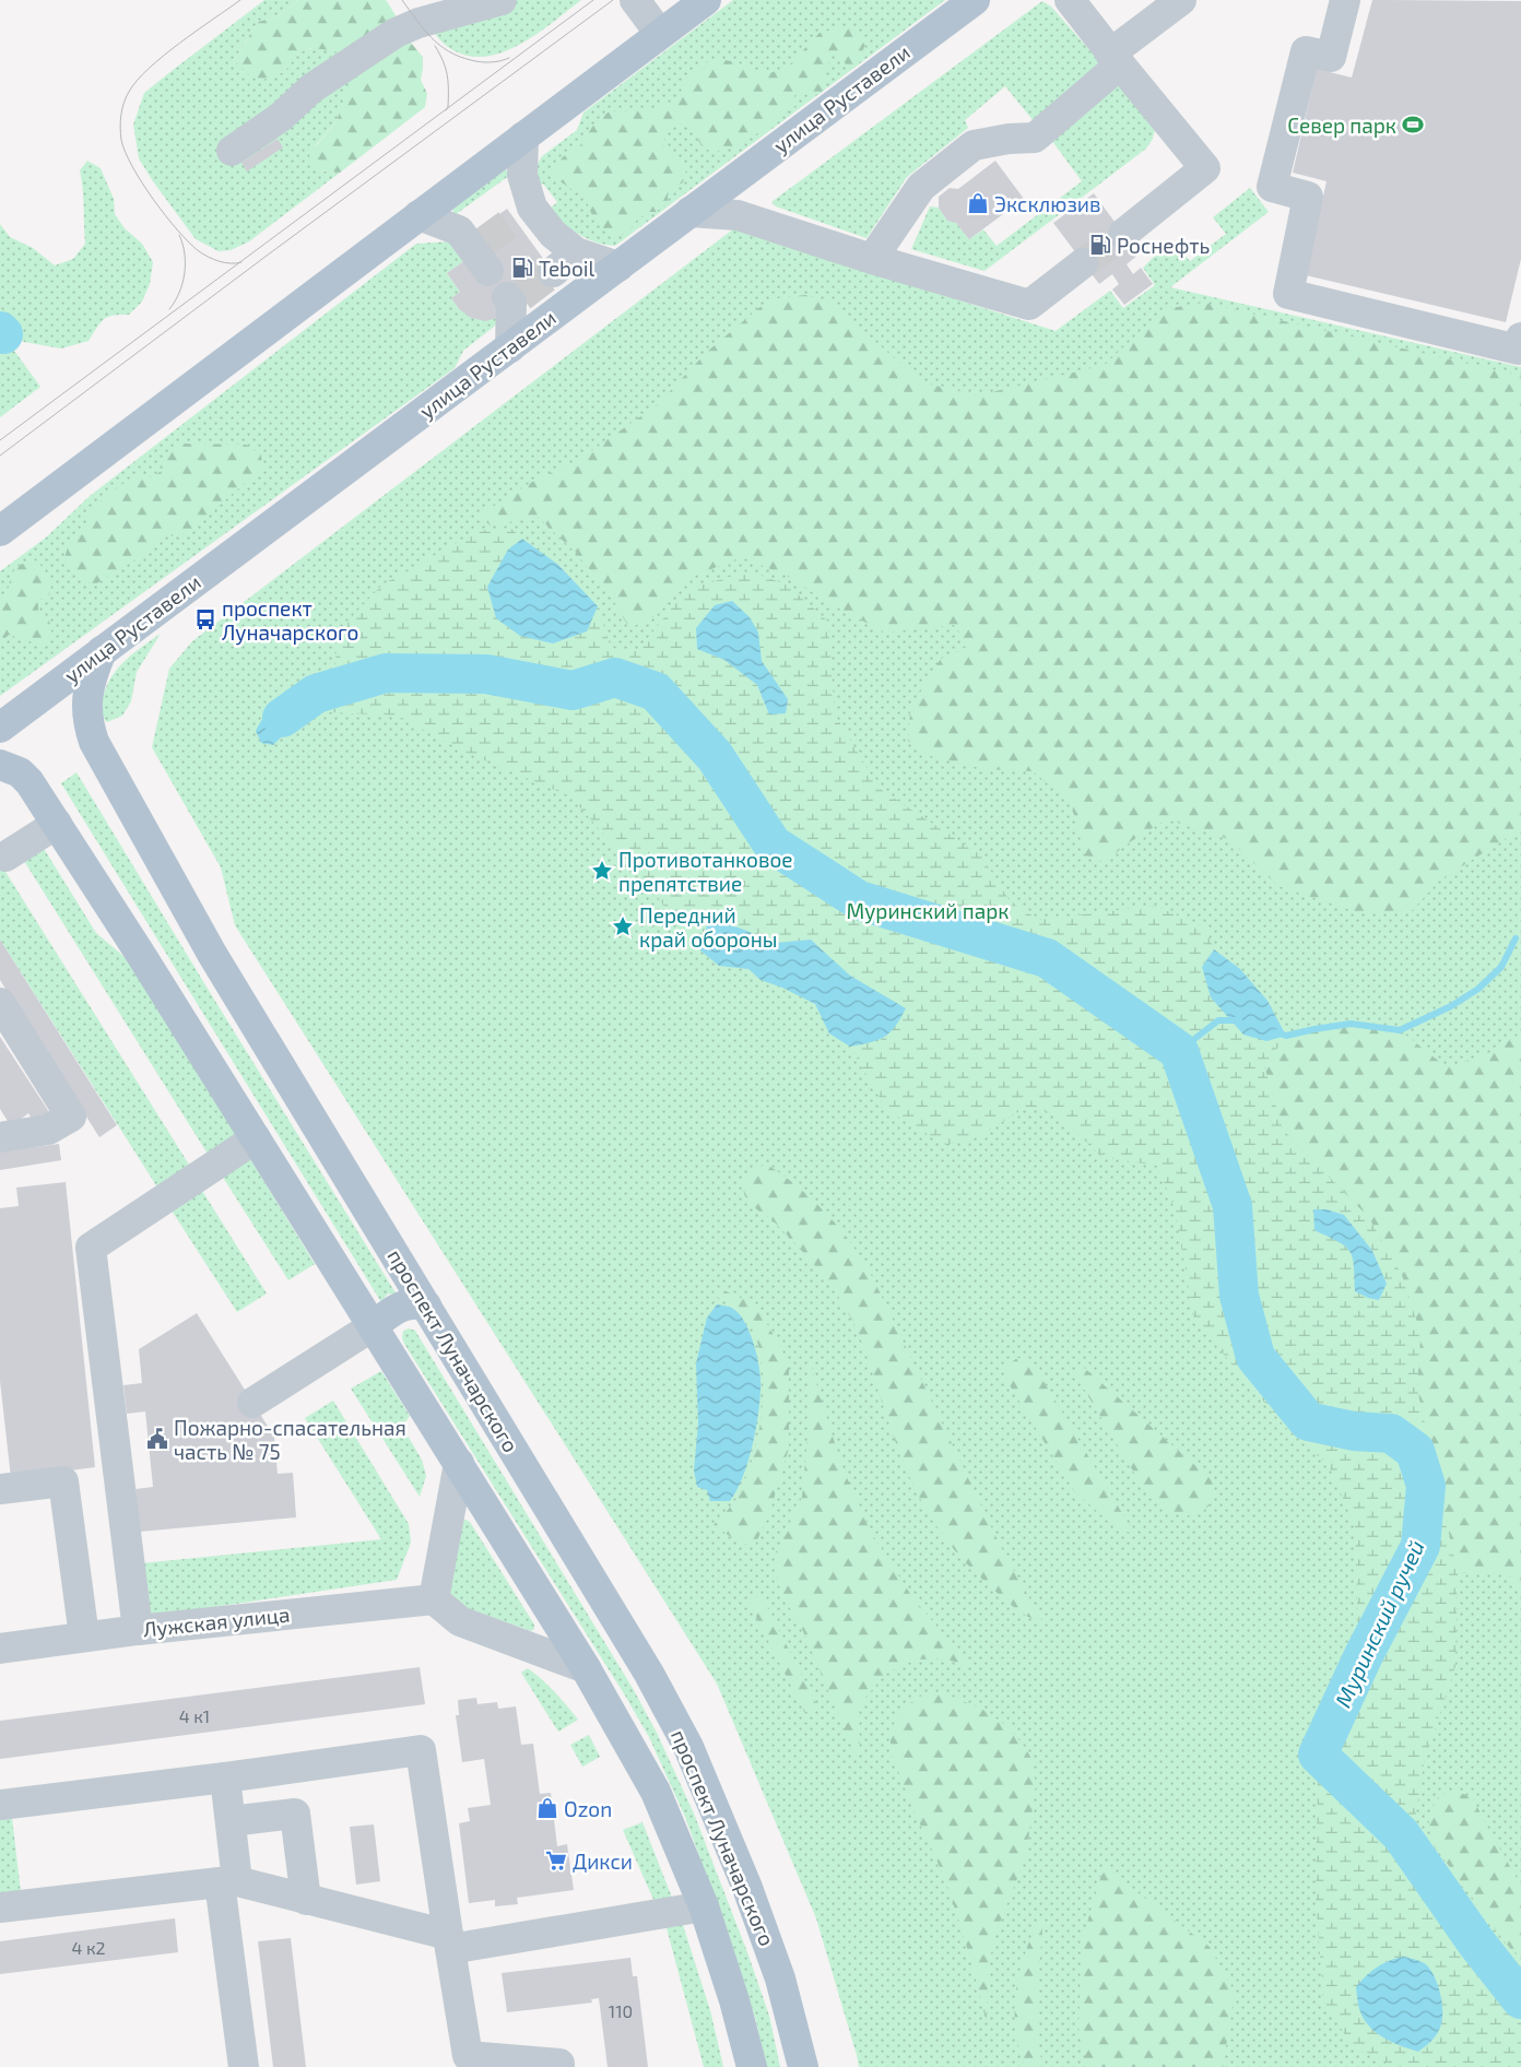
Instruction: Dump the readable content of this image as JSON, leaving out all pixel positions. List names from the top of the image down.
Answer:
{
  "streets": {
    "main road": ["улица Руставели", "проспект Луначарского"],
    "street": ["Лужская улица"]
  },
  "crossings": [
    ["улица Руставели", "проспект Луначарского"]
  ],
  "water": ["Муринский ручей"],
  "parks": ["Муринский парк"],
  "places": {
    "sports": ["Север парк"],
    "shop": ["Эксклюзив", "Ozon"],
    "fuel station": ["Роснефть", "Teboil"],
    "bus stop": ["проспект Луначарского"],
    "place": ["Противотанковое препятствие", "Передний край обороны"],
    "public building": ["Пожарно-спасательная часть № 75"],
    "supermarket": ["Дикси"]
  },
  "house_numbers": ["4 к1", "4 к2", "110"]
}
